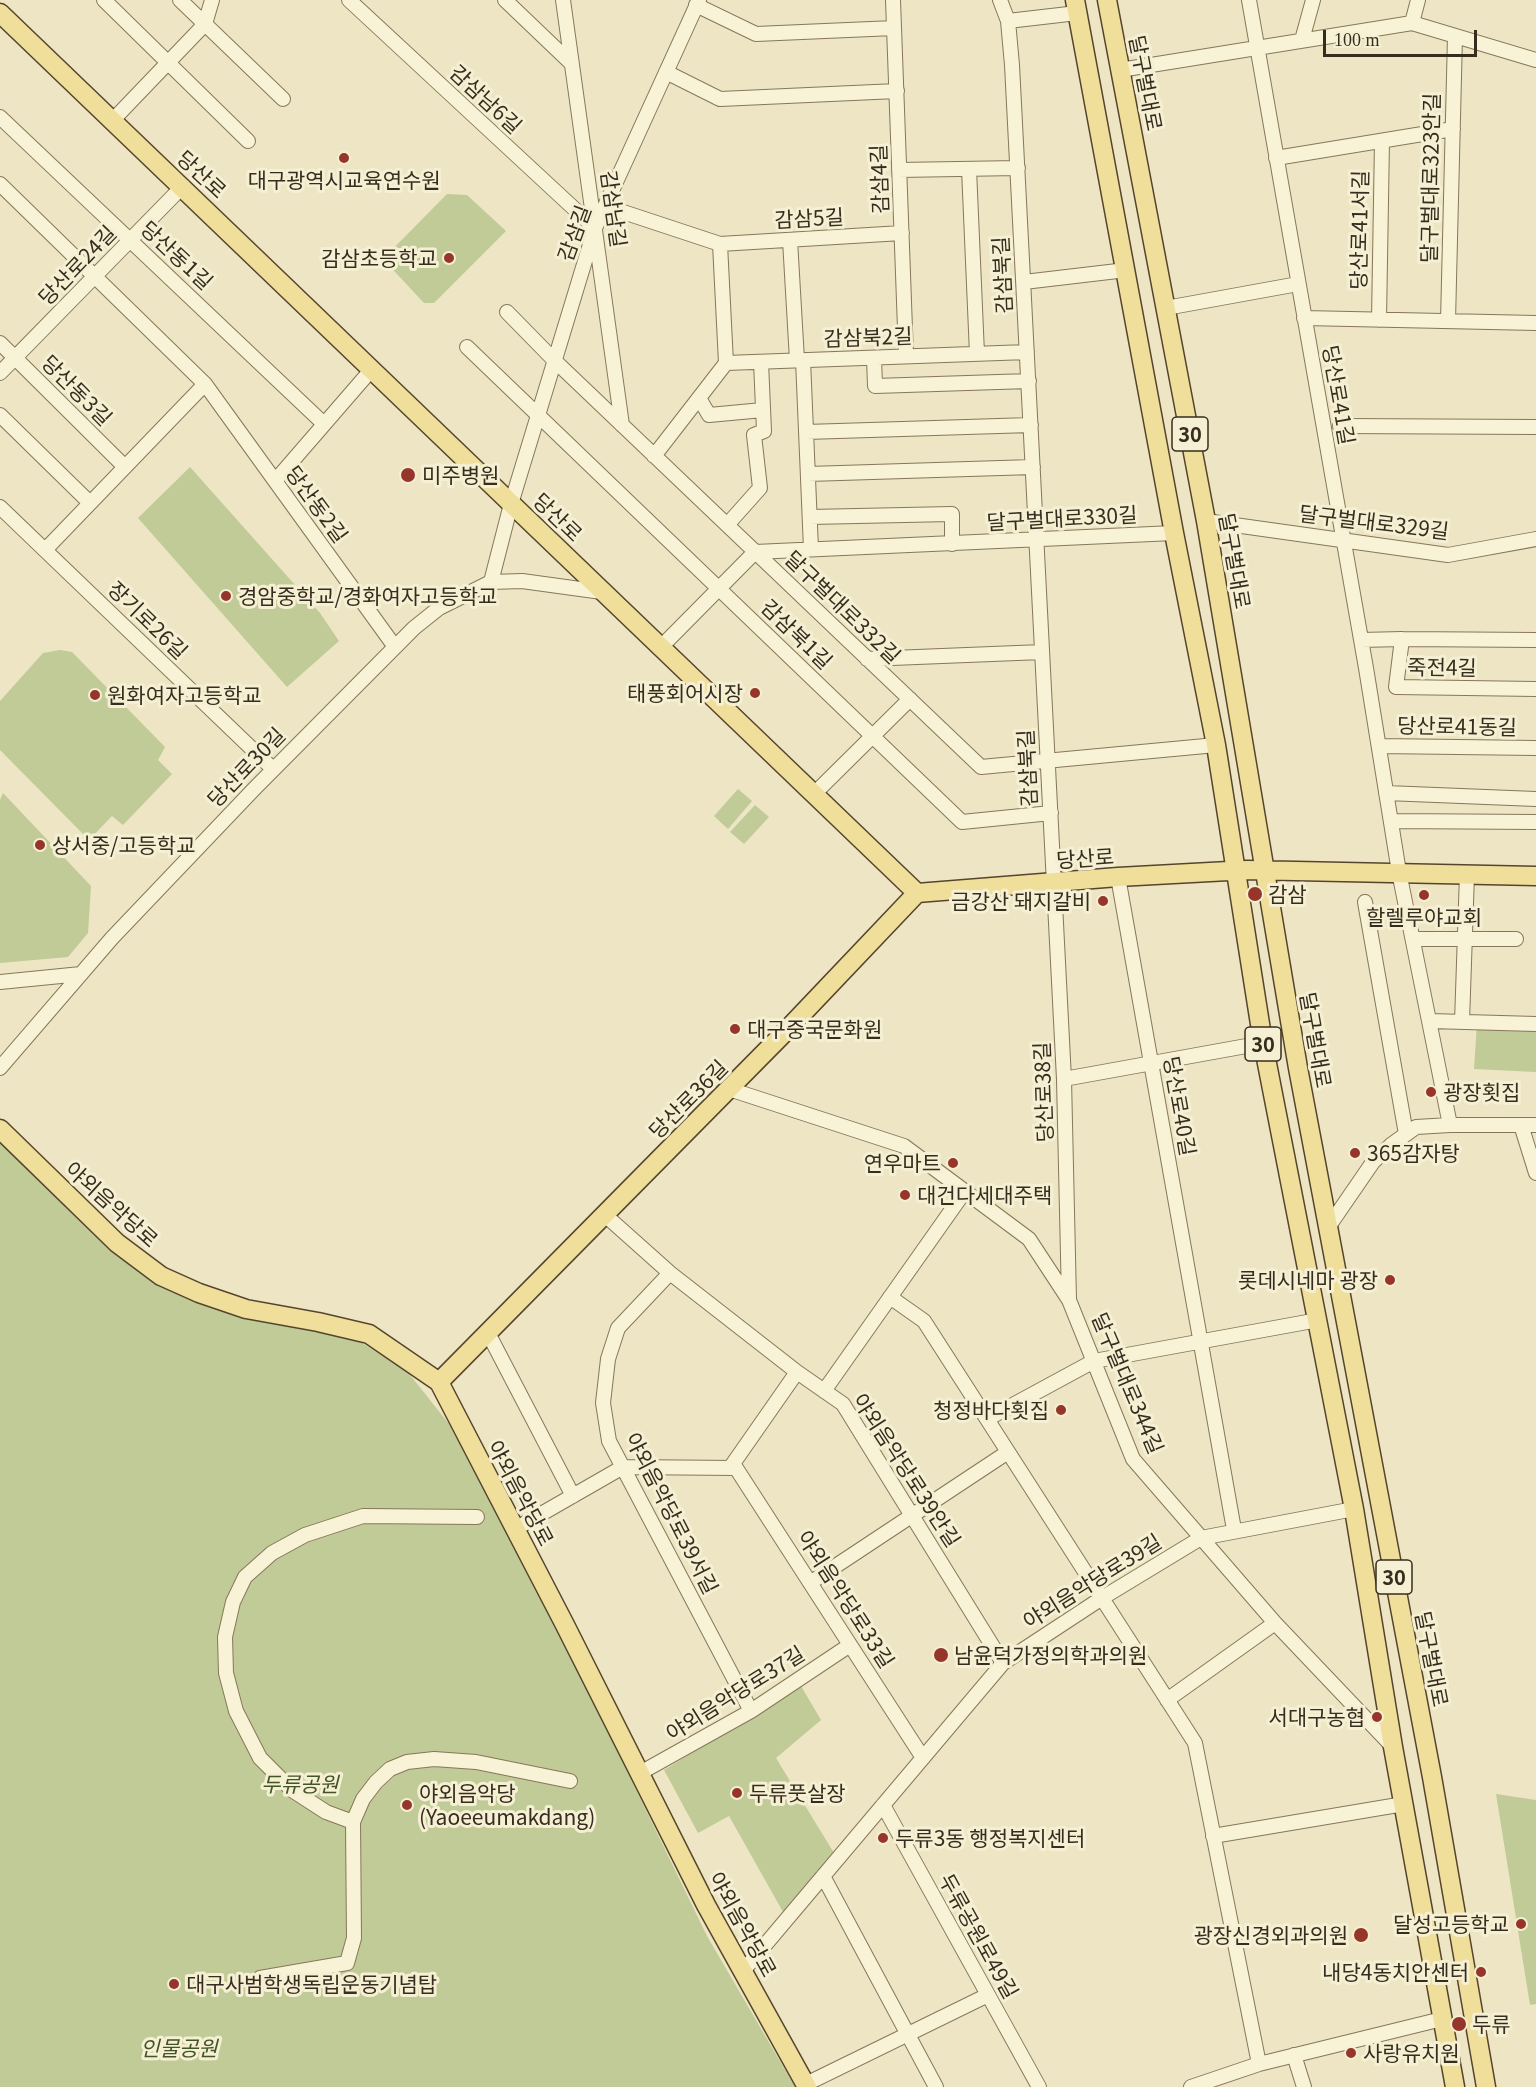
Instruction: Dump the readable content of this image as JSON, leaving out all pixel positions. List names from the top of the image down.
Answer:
{
  "streets": {
    "main road": [
      "달구벌대로",
      "당산로",
      "30",
      "당산로36길",
      "야외음악당로"
    ],
    "street": [
      "감삼남6길",
      "달구벌대로323안길",
      "감삼4길",
      "감삼남길",
      "감삼5길",
      "당산로41서길",
      "감삼길",
      "당산동1길",
      "당산로24길",
      "감삼북길",
      "감삼북2길",
      "당산동3길",
      "당산로41길",
      "당산동2길",
      "달구벌대로330길",
      "달구벌대로329길",
      "달구벌대로332길",
      "장기로26길",
      "감삼북1길",
      "죽전4길",
      "당산로41동길",
      "당산로30길",
      "당산로38길",
      "당산로40길",
      "달구벌대로344길",
      "야외음악당로39안길",
      "야외음악당로39서길",
      "야외음악당로39길",
      "야외음악당로33길",
      "야외음악당로37길",
      "두류공원로49길"
    ]
  },
  "crossings": [
    ["달구벌대로", "당산로"],
    ["달구벌대로", "달구벌대로329길"],
    ["감삼남6길", "감삼남길"],
    ["감삼남6길", "감삼길"],
    ["당산로", "감삼길"],
    ["당산로", "당산로24길"],
    ["당산로", "감삼북길"],
    ["당산로", "당산로41길"],
    ["당산로", "30"],
    ["당산로", "당산로38길"],
    ["당산로", "당산로36길"],
    ["당산로", "당산로40길"],
    ["달구벌대로323안길", "당산로41서길"],
    ["감삼4길", "감삼5길"],
    ["감삼4길", "감삼길"],
    ["감삼4길", "감삼북2길"],
    ["감삼남길", "감삼길"],
    ["감삼남길", "달구벌대로332길"],
    ["감삼5길", "감삼길"],
    ["당산로41서길", "당산로41길"],
    ["감삼길", "달구벌대로332길"],
    ["감삼길", "감삼북1길"],
    ["당산동1길", "당산로24길"],
    ["당산로24길", "당산동3길"],
    ["당산로24길", "당산동2길"],
    ["감삼북길", "감삼북2길"],
    ["감삼북길", "달구벌대로330길"],
    ["감삼북길", "달구벌대로332길"],
    ["감삼북길", "감삼북1길"],
    ["감삼북길", "당산로38길"],
    ["당산로41길", "달구벌대로329길"],
    ["당산로41길", "당산로41동길"],
    ["30", "달구벌대로330길"],
    ["30", "달구벌대로332길"],
    ["30", "달구벌대로344길"],
    ["30", "야외음악당로39길"],
    ["당산동2길", "당산로30길"],
    ["장기로26길", "당산로30길"],
    ["당산로38길", "달구벌대로344길"],
    ["당산로36길", "야외음악당로"],
    ["당산로36길", "달구벌대로344길"],
    ["당산로36길", "야외음악당로39안길"],
    ["야외음악당로", "야외음악당로39길"],
    ["야외음악당로", "야외음악당로37길"],
    ["야외음악당로", "두류공원로49길"],
    ["달구벌대로344길", "야외음악당로39길"],
    ["야외음악당로39안길", "야외음악당로39서길"],
    ["야외음악당로39안길", "야외음악당로39길"],
    ["야외음악당로39안길", "야외음악당로33길"],
    ["야외음악당로39서길", "야외음악당로33길"],
    ["야외음악당로39서길", "야외음악당로37길"],
    ["야외음악당로39길", "야외음악당로33길"],
    ["야외음악당로39길", "두류공원로49길"],
    ["야외음악당로33길", "야외음악당로37길"]
  ],
  "parks": ["두류공원", "인물공원"],
  "places": [
    "대구광역시교육연수원",
    "감삼초등학교",
    "미주병원",
    "경암중학교/경화여자고등학교",
    "태풍회어시장",
    "원화여자고등학교",
    "상서중/고등학교",
    "감삼",
    "할렐루야교회",
    "금강산 돼지갈비",
    "대구중국문화원",
    "광장횟집",
    "365감자탕",
    "연우마트",
    "대건다세대주택",
    "롯데시네마 광장",
    "청정바다횟집",
    "남윤덕가정의학과의원",
    "서대구농협",
    "두류풋살장",
    "야외음악당 (Yaoeeumakdang)",
    "두류3동 행정복지센터",
    "달성고등학교",
    "광장신경외과의원",
    "내당4동치안센터",
    "대구사범학생독립운동기념탑",
    "두류",
    "사랑유치원"
  ],
  "scale_bar": "100 m"
}
